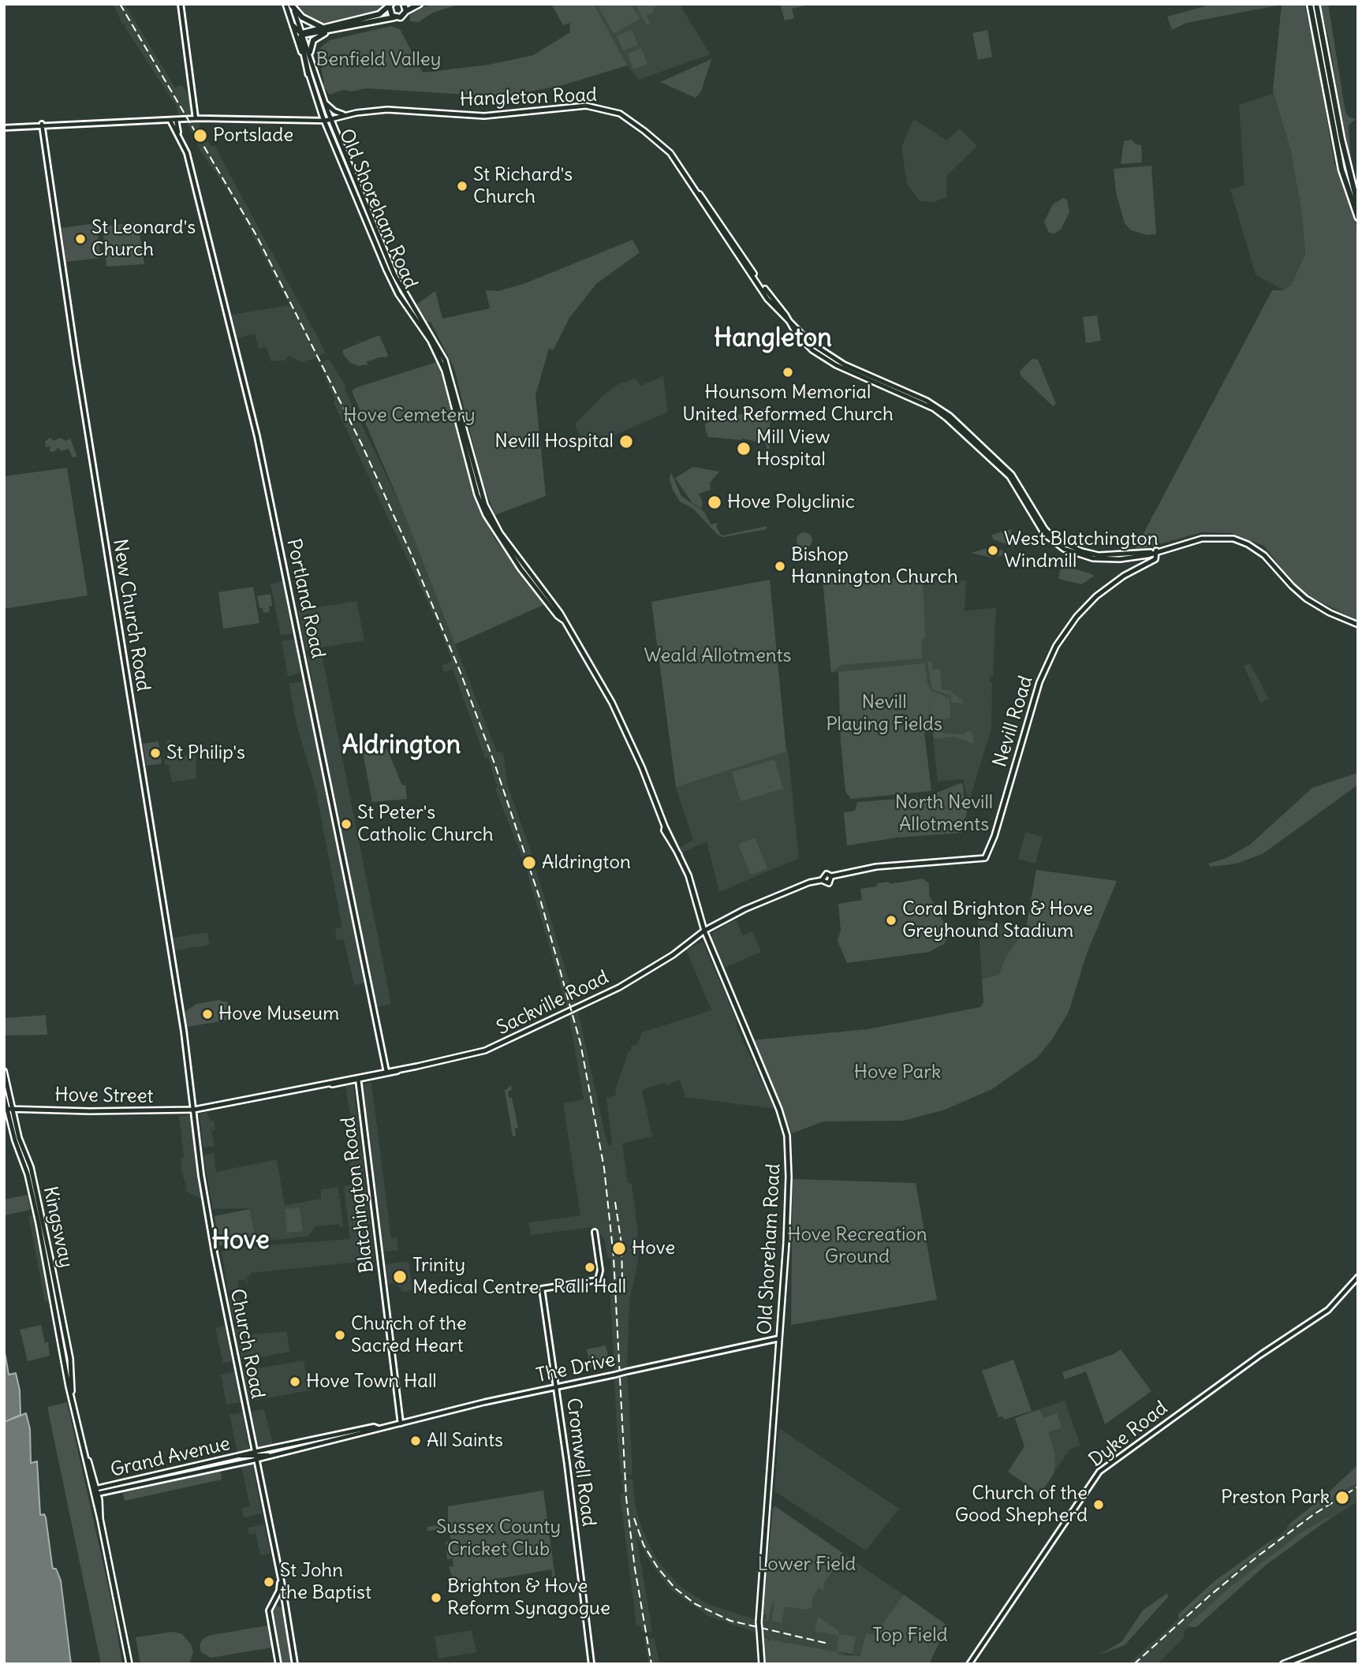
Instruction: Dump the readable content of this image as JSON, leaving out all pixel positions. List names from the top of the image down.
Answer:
{
  "streets": {
    "main road": [
      "Hangleton Road",
      "Old Shoreham Road",
      "Portland Road",
      "New Church Road",
      "Nevill Road",
      "Sackville Road",
      "Hove Street",
      "Blatchington Road",
      "Kingsway",
      "Church Road",
      "The Drive",
      "Dyke Road",
      "Grand Avenue",
      "Cromwell Road"
    ]
  },
  "crossings": [
    ["Hangleton Road", "Old Shoreham Road"],
    ["Hangleton Road", "Nevill Road"],
    ["Old Shoreham Road", "Nevill Road"],
    ["Old Shoreham Road", "Sackville Road"],
    ["Old Shoreham Road", "The Drive"],
    ["Portland Road", "Sackville Road"],
    ["New Church Road", "Sackville Road"],
    ["New Church Road", "Hove Street"],
    ["New Church Road", "Church Road"],
    ["Nevill Road", "Sackville Road"],
    ["Sackville Road", "Hove Street"],
    ["Sackville Road", "Blatchington Road"],
    ["Sackville Road", "Church Road"],
    ["Hove Street", "Kingsway"],
    ["Hove Street", "Church Road"],
    ["Blatchington Road", "The Drive"],
    ["Kingsway", "Grand Avenue"],
    ["Church Road", "The Drive"],
    ["Church Road", "Grand Avenue"],
    ["The Drive", "Grand Avenue"],
    ["The Drive", "Cromwell Road"]
  ],
  "districts": ["Hangleton", "Aldrington", "Hove"],
  "parks": [
    "Benfield Valley",
    "Hove Cemetery",
    "Weald Allotments",
    "Nevill Playing Fields",
    "North Nevill Allotments",
    "Hove Park",
    "Hove Recreation Ground",
    "Sussex County Cricket Club",
    "Lower Field",
    "Top Field"
  ],
  "places": [
    "Portslade",
    "St Richard's Church",
    "St Leonard's Church",
    "Hounsom Memorial United Reformed Church",
    "Nevill Hospital",
    "Mill View Hospital",
    "Hove Polyclinic",
    "West Blatchington Windmill",
    "Bishop Hannington Church",
    "St Philip's",
    "St Peter's Catholic Church",
    "Aldrington",
    "Coral Brighton & Hove Greyhound Stadium",
    "Hove Museum",
    "Hove",
    "Ralli Hall",
    "Trinity Medical Centre",
    "Church of the Sacred Heart",
    "Hove Town Hall",
    "All Saints",
    "Preston Park",
    "Church of the Good Shepherd",
    "St John the Baptist",
    "Brighton & Hove Reform Synagogue"
  ]
}
